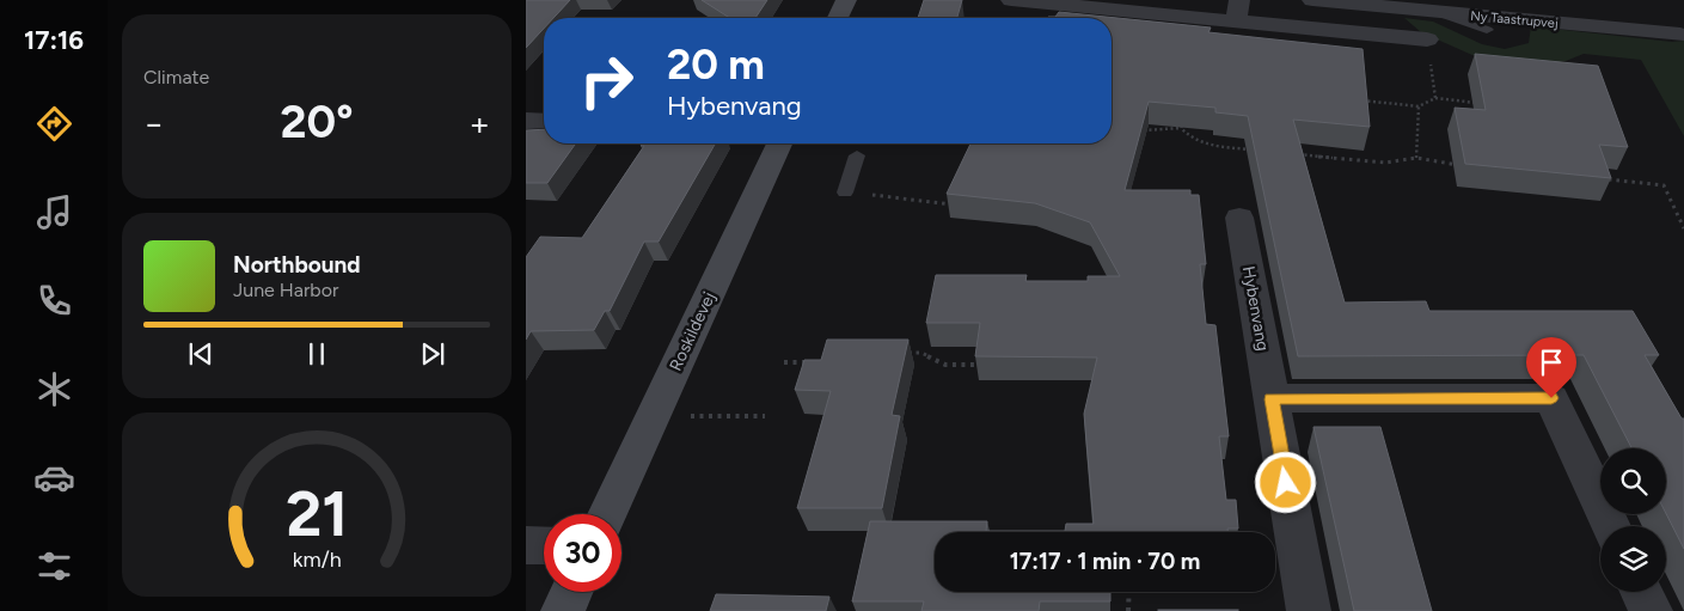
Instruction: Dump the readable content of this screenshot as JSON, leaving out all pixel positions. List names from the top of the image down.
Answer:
{
  "streets": {
    "street": ["Ny Taastrupvej", "Hybenvang", "Roskildevej"]
  },
  "page": {
    "tabs": "17:16",
    "tile": "Climate",
    "turn": ["20 m", "Hybenvang"],
    "heat": ["−", "20°", "+"],
    "song": ["Northbound", "June Harbor"],
    "limit": "30",
    "trip": "17:17 · 1 min · 70 m",
    "gauge": ["21", "km/h"]
  }
}
